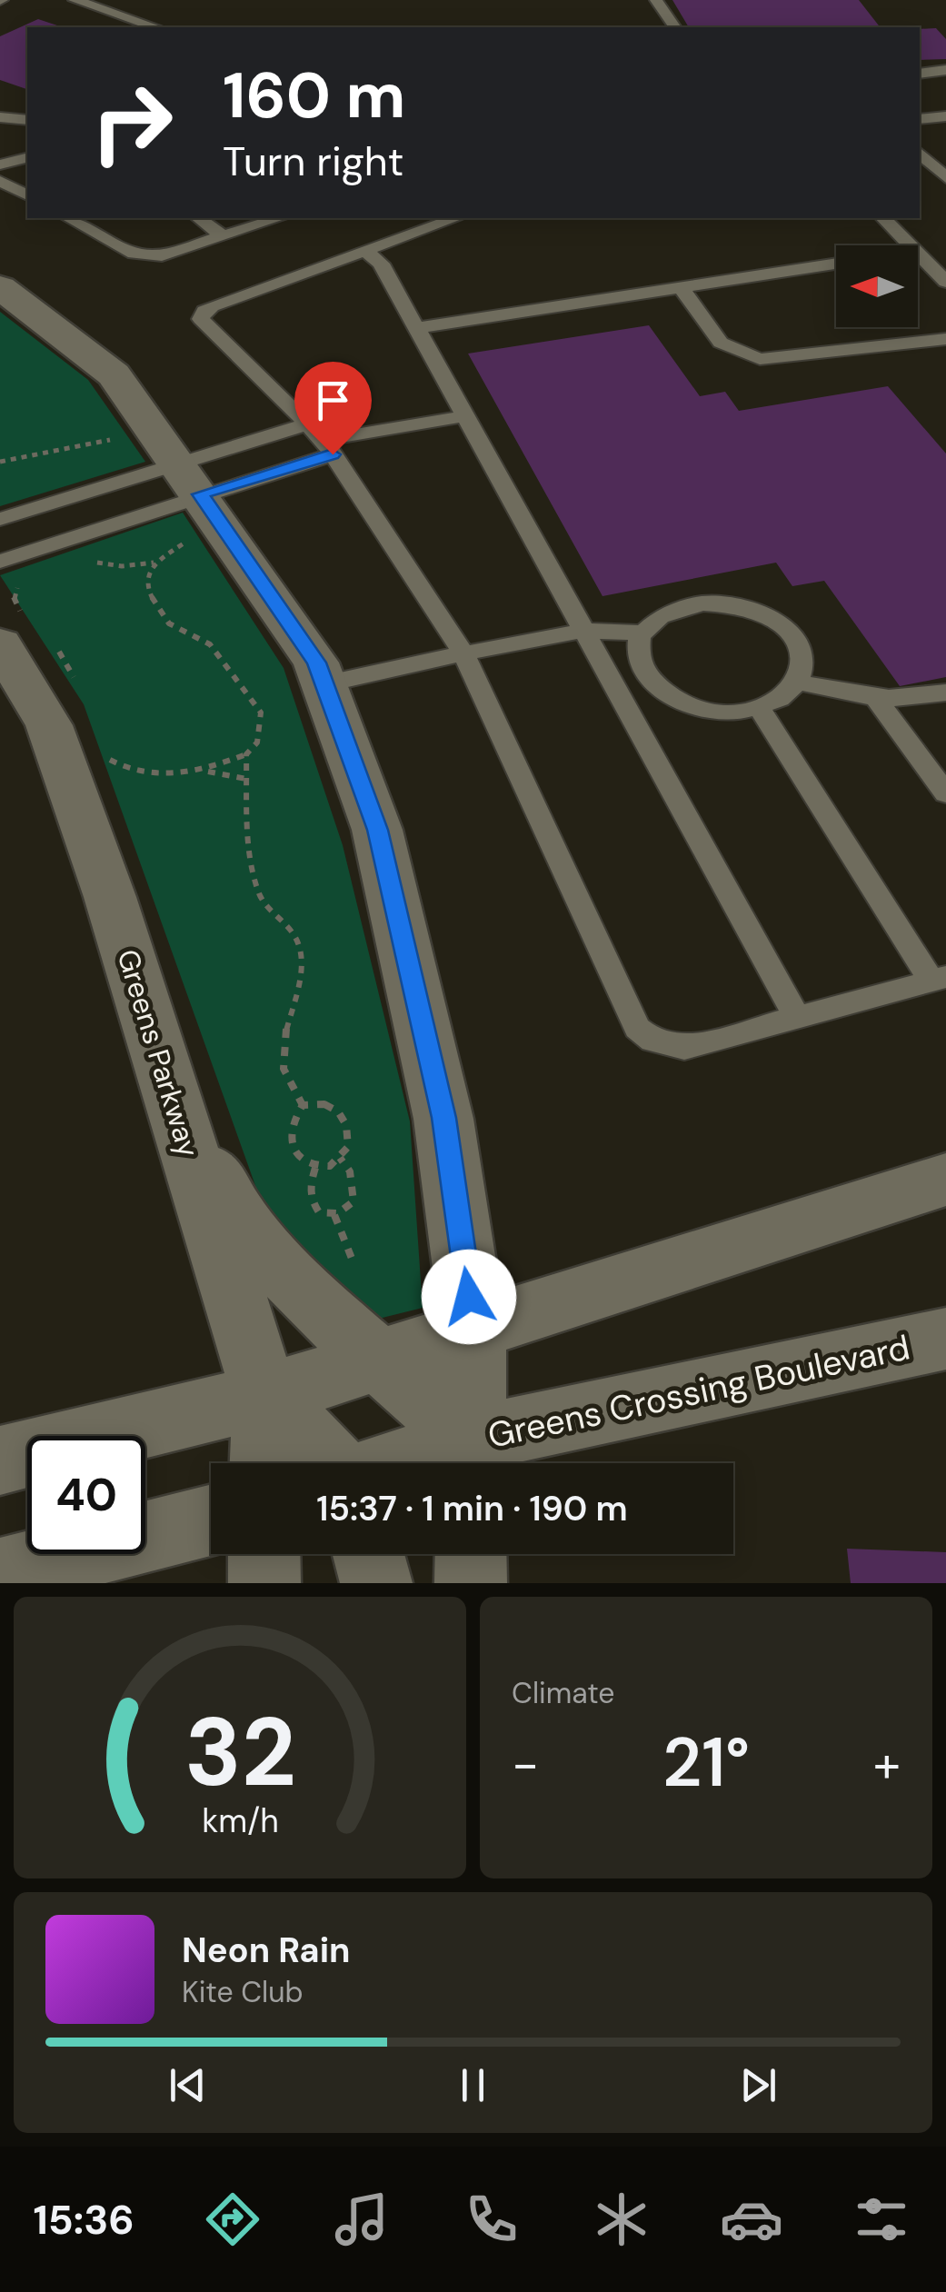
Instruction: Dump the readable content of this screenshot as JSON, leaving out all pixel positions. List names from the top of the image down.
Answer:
{
  "streets": {
    "street": ["Greens Parkway", "Greens Crossing Boulevard"]
  },
  "north": "left",
  "page": {
    "turn": ["160 m", "Turn right"],
    "limit": "40",
    "trip": "15:37 · 1 min · 190 m",
    "tile": "Climate",
    "heat": ["−", "21°", "+"],
    "song": ["Neon Rain", "Kite Club"],
    "tabs": "15:36",
    "gauge": ["32", "km/h"]
  }
}
